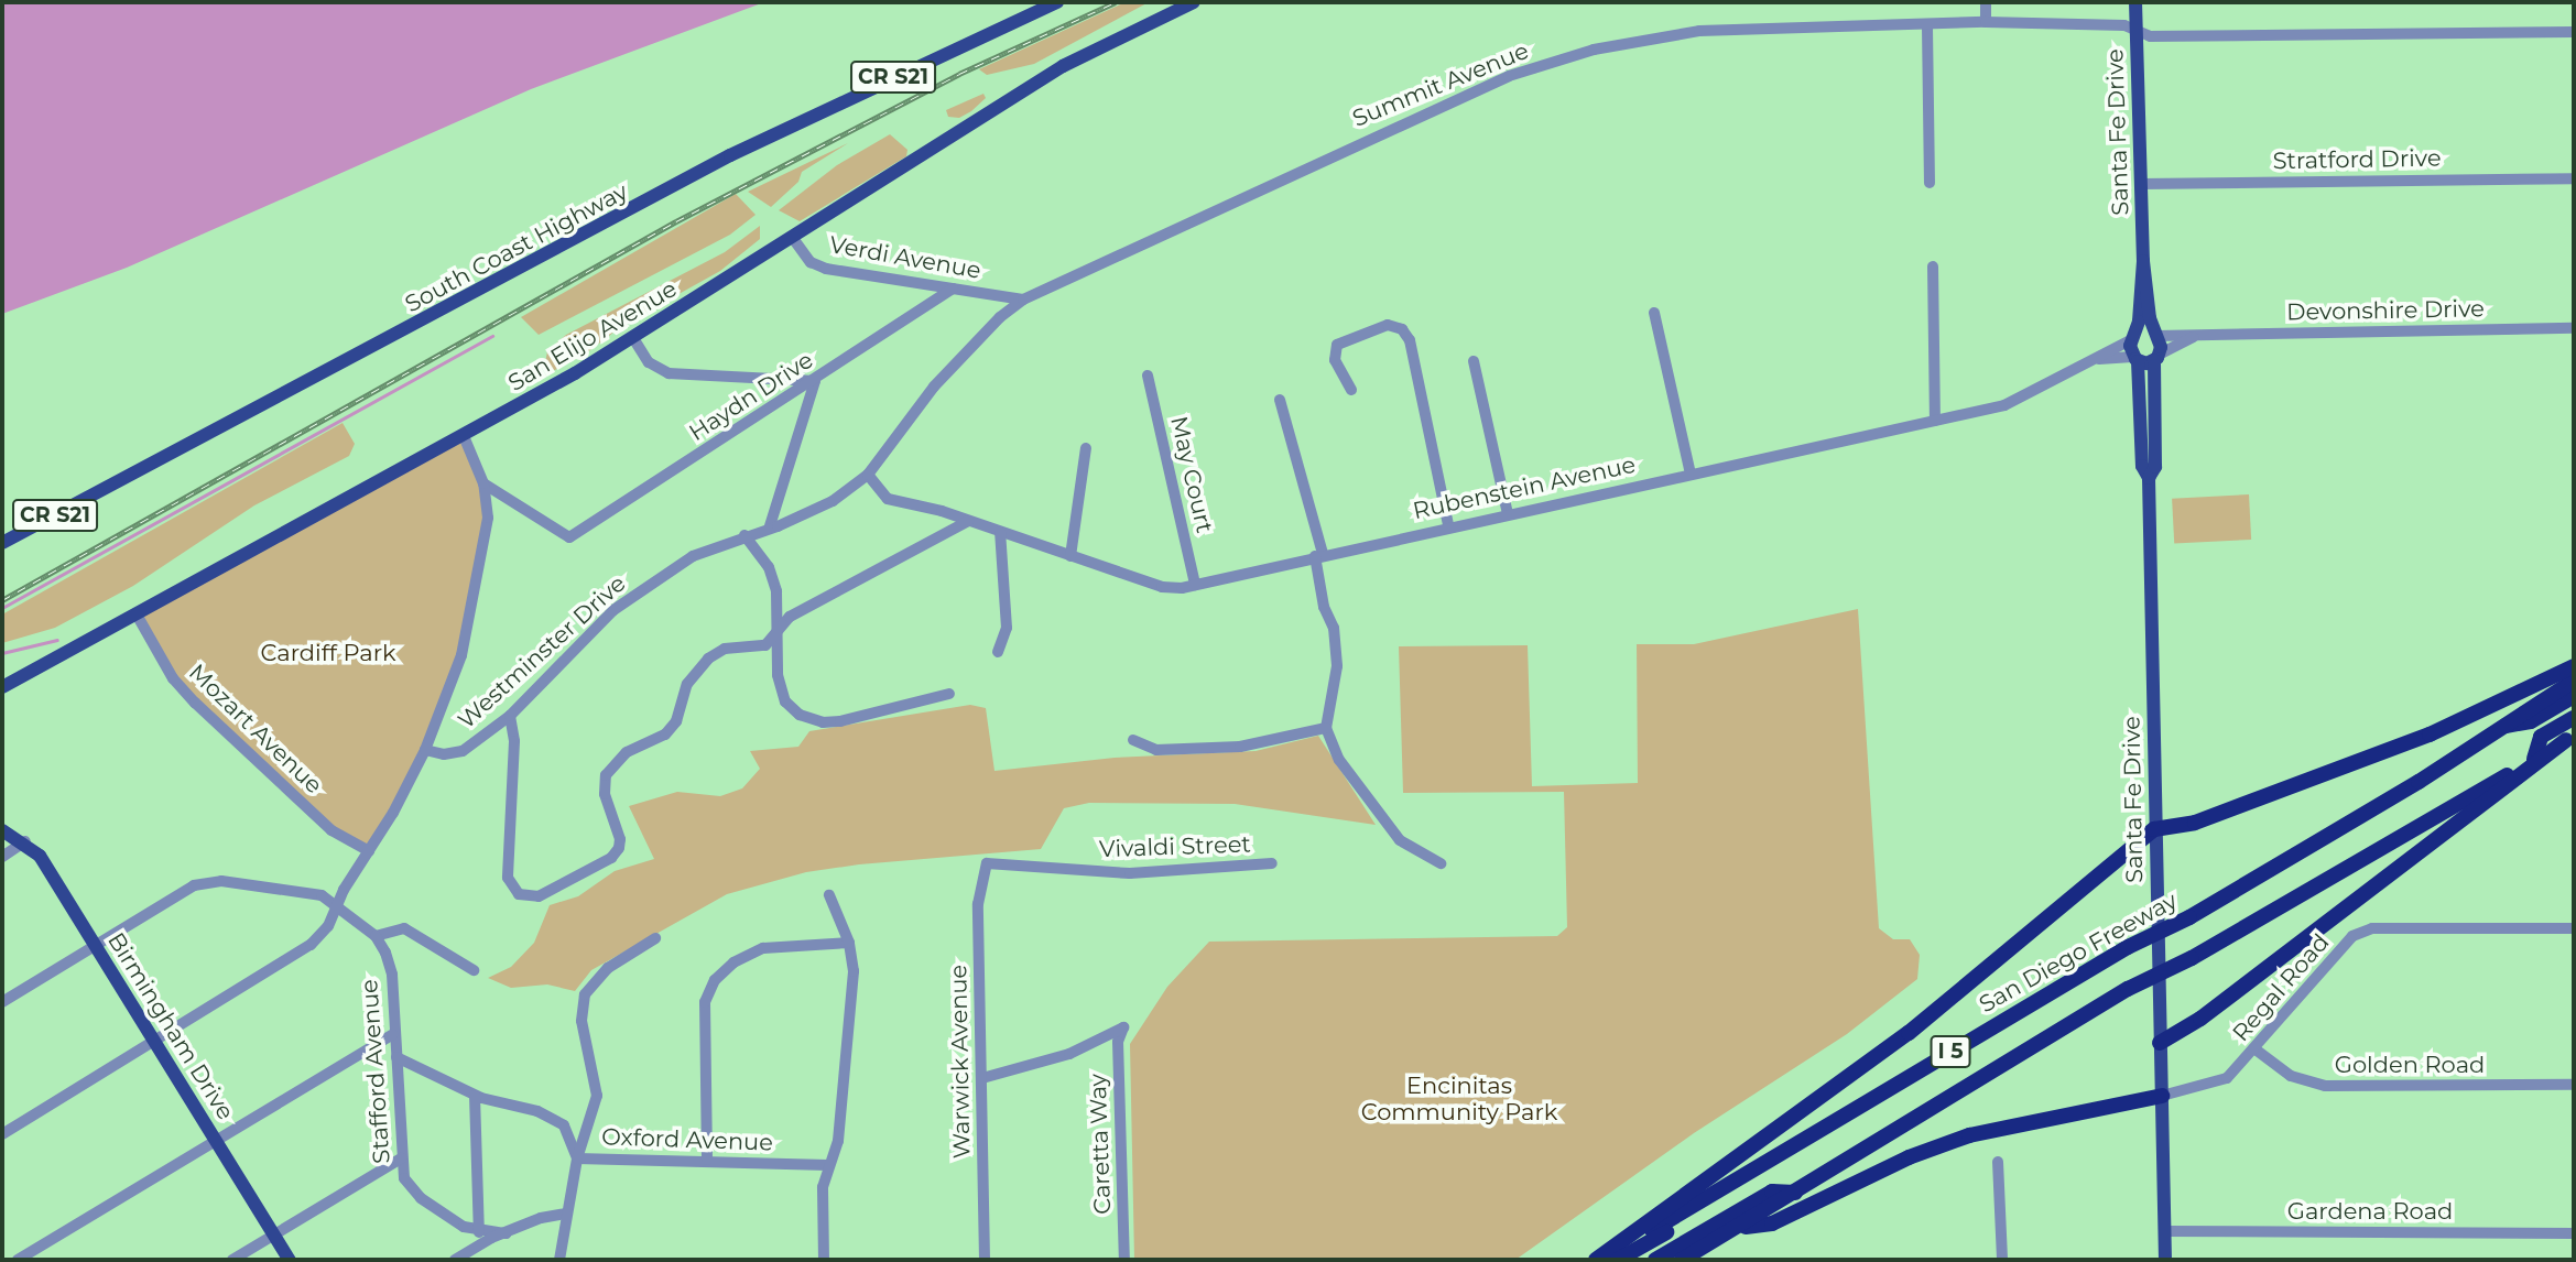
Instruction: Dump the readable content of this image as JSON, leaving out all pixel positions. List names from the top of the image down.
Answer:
{
  "streets": {
    "highway": ["San Diego Freeway", "I 5"],
    "main road": [
      "CR S21",
      "Santa Fe Drive",
      "South Coast Highway",
      "San Elijo Avenue",
      "Birmingham Drive"
    ],
    "street": [
      "Summit Avenue",
      "Stratford Drive",
      "Verdi Avenue",
      "Devonshire Drive",
      "Haydn Drive",
      "May Court",
      "Rubenstein Avenue",
      "Westminster Drive",
      "Mozart Avenue",
      "Vivaldi Street",
      "Regal Road",
      "Warwick Avenue",
      "Golden Road",
      "Stafford Avenue",
      "Oxford Avenue",
      "Caretta Way",
      "Gardena Road"
    ]
  },
  "crossings": [
    ["Summit Avenue", "Santa Fe Drive"],
    ["Summit Avenue", "Verdi Avenue"],
    ["Summit Avenue", "Westminster Drive"],
    ["Santa Fe Drive", "Stratford Drive"],
    ["Santa Fe Drive", "Devonshire Drive"],
    ["Santa Fe Drive", "Rubenstein Avenue"],
    ["Santa Fe Drive", "Regal Road"],
    ["Santa Fe Drive", "Gardena Road"],
    ["Verdi Avenue", "San Elijo Avenue"],
    ["Verdi Avenue", "Haydn Drive"],
    ["San Elijo Avenue", "Mozart Avenue"],
    ["May Court", "Rubenstein Avenue"],
    ["Vivaldi Street", "Warwick Avenue"],
    ["Regal Road", "Golden Road"],
    ["Warwick Avenue", "Caretta Way"],
    ["Stafford Avenue", "Oxford Avenue"]
  ],
  "parks": ["Cardiff Park", "Encinitas Community Park"]
}
